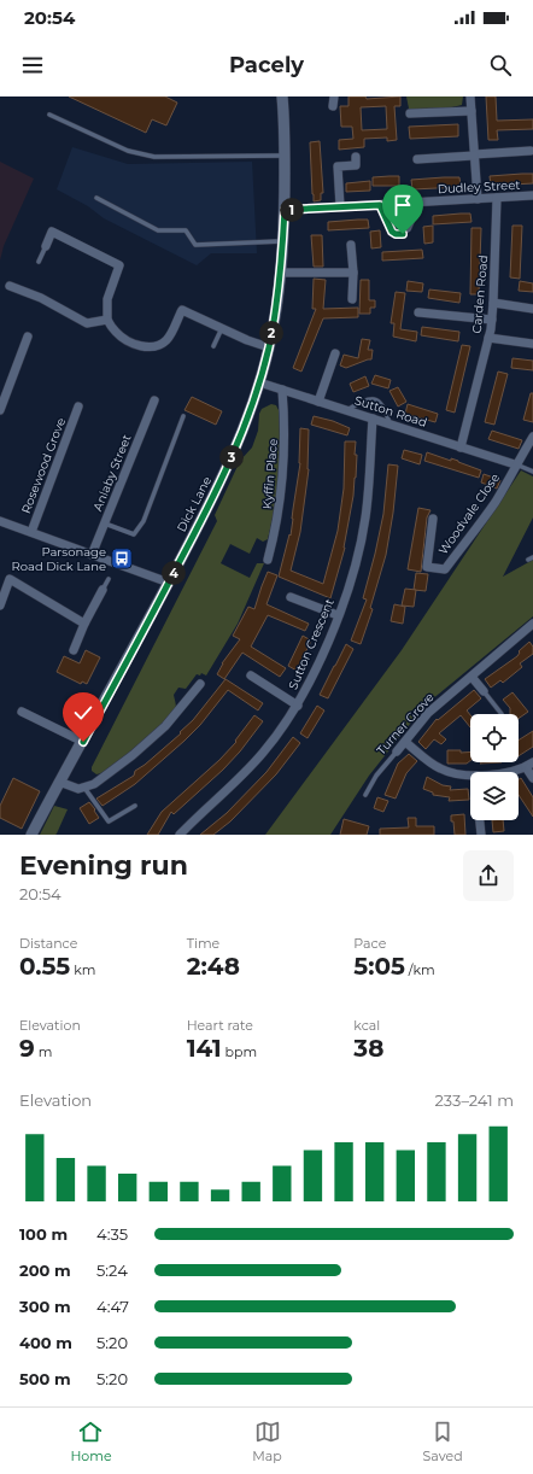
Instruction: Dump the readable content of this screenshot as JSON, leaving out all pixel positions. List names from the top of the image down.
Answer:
{
  "streets": {
    "street": [
      "Dudley Street",
      "Carden Road",
      "Sutton Road",
      "Rosewood Grove",
      "Anlaby Street",
      "Kyffin Place",
      "Dick Lane",
      "Woodvale Close",
      "Sutton Crescent",
      "Turner Grove"
    ]
  },
  "crossings": [
    ["Dudley Street", "Carden Road"],
    ["Dudley Street", "Dick Lane"],
    ["Carden Road", "Sutton Road"],
    ["Sutton Road", "Kyffin Place"],
    ["Sutton Road", "Dick Lane"],
    ["Sutton Road", "Woodvale Close"],
    ["Sutton Road", "Sutton Crescent"]
  ],
  "places": {
    "bus stop": ["Parsonage Road Dick Lane"]
  },
  "page": {
    "status": "20:54",
    "header": "Pacely",
    "pins": [
      "1",
      "2",
      "3",
      "4"
    ],
    "heading": ["Evening run", "20:54"],
    "stats": [
      ["Distance", "0.55 km"],
      ["Time", "2:48"],
      ["Pace", "5:05 /km"],
      ["Elevation", "9 m"],
      ["Heart rate", "141 bpm"],
      ["kcal", "38"]
    ],
    "chart": ["Elevation", "233–241 m"],
    "list": [
      {
        "name": "100 m",
        "note": "4:35"
      },
      {
        "name": "200 m",
        "note": "5:24"
      },
      {
        "name": "300 m",
        "note": "4:47"
      },
      {
        "name": "400 m",
        "note": "5:20"
      },
      {
        "name": "500 m",
        "note": "5:20"
      }
    ],
    "tabs": ["Home", "Map", "Saved"]
  }
}
